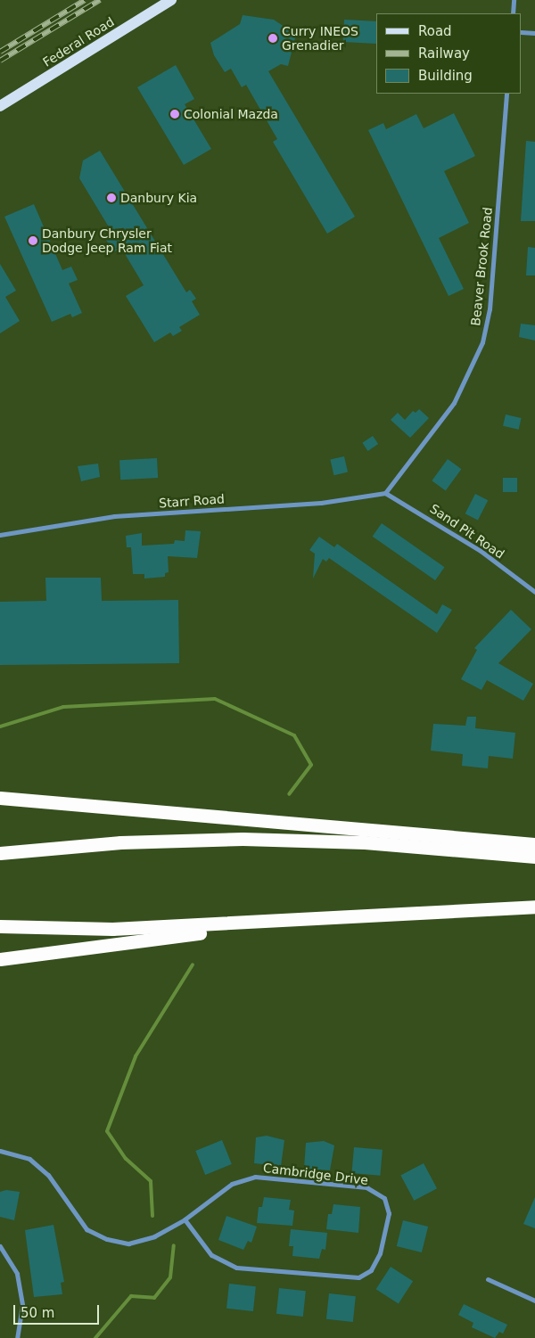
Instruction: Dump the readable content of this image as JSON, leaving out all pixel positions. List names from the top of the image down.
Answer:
{
  "streets": {
    "main road": ["Federal Road"],
    "street": [
      "Beaver Brook Road",
      "Starr Road",
      "Sand Pit Road",
      "Cambridge Drive"
    ]
  },
  "crossings": [
    ["Beaver Brook Road", "Starr Road"],
    ["Beaver Brook Road", "Sand Pit Road"],
    ["Starr Road", "Sand Pit Road"]
  ],
  "places": [
    "Curry INEOS Grenadier",
    "Colonial Mazda",
    "Danbury Kia",
    "Danbury Chrysler Dodge Jeep Ram Fiat"
  ],
  "legend": ["Road", "Railway", "Building"],
  "scale_bar": "50 m"
}
